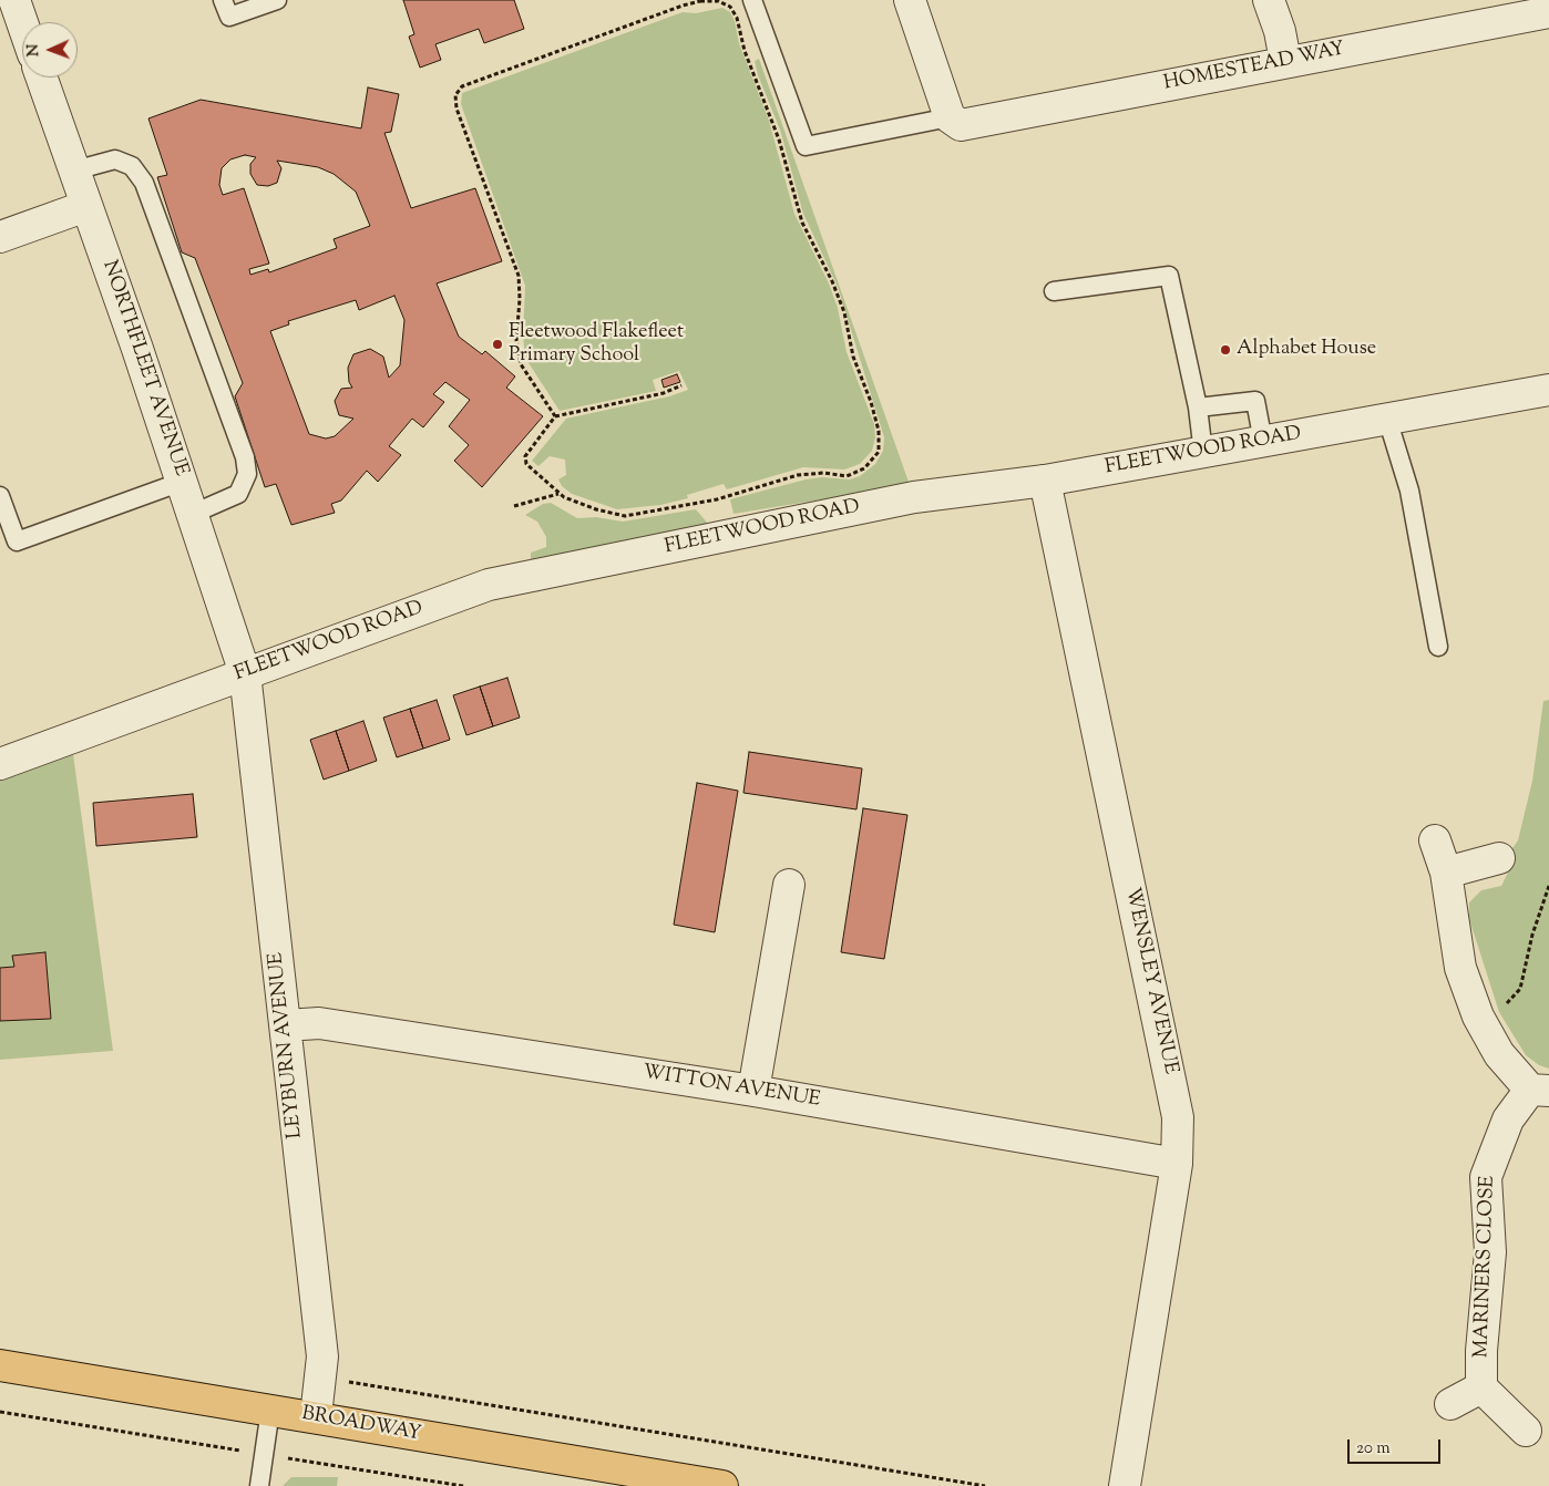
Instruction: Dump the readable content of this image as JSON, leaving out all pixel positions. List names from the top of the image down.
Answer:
{
  "streets": {
    "main road": ["BROADWAY"],
    "street": [
      "HOMESTEAD WAY",
      "NORTHFLEET AVENUE",
      "FLEETWOOD ROAD",
      "WENSLEY AVENUE",
      "LEYBURN AVENUE",
      "WITTON AVENUE",
      "MARINERS CLOSE"
    ]
  },
  "crossings": [
    ["NORTHFLEET AVENUE", "FLEETWOOD ROAD"],
    ["NORTHFLEET AVENUE", "LEYBURN AVENUE"],
    ["FLEETWOOD ROAD", "WENSLEY AVENUE"],
    ["FLEETWOOD ROAD", "LEYBURN AVENUE"],
    ["WENSLEY AVENUE", "WITTON AVENUE"],
    ["LEYBURN AVENUE", "WITTON AVENUE"],
    ["LEYBURN AVENUE", "BROADWAY"]
  ],
  "places": ["Fleetwood Flakefleet Primary School", "Alphabet House"],
  "scale_bar": "20 m",
  "north": "left"
}
